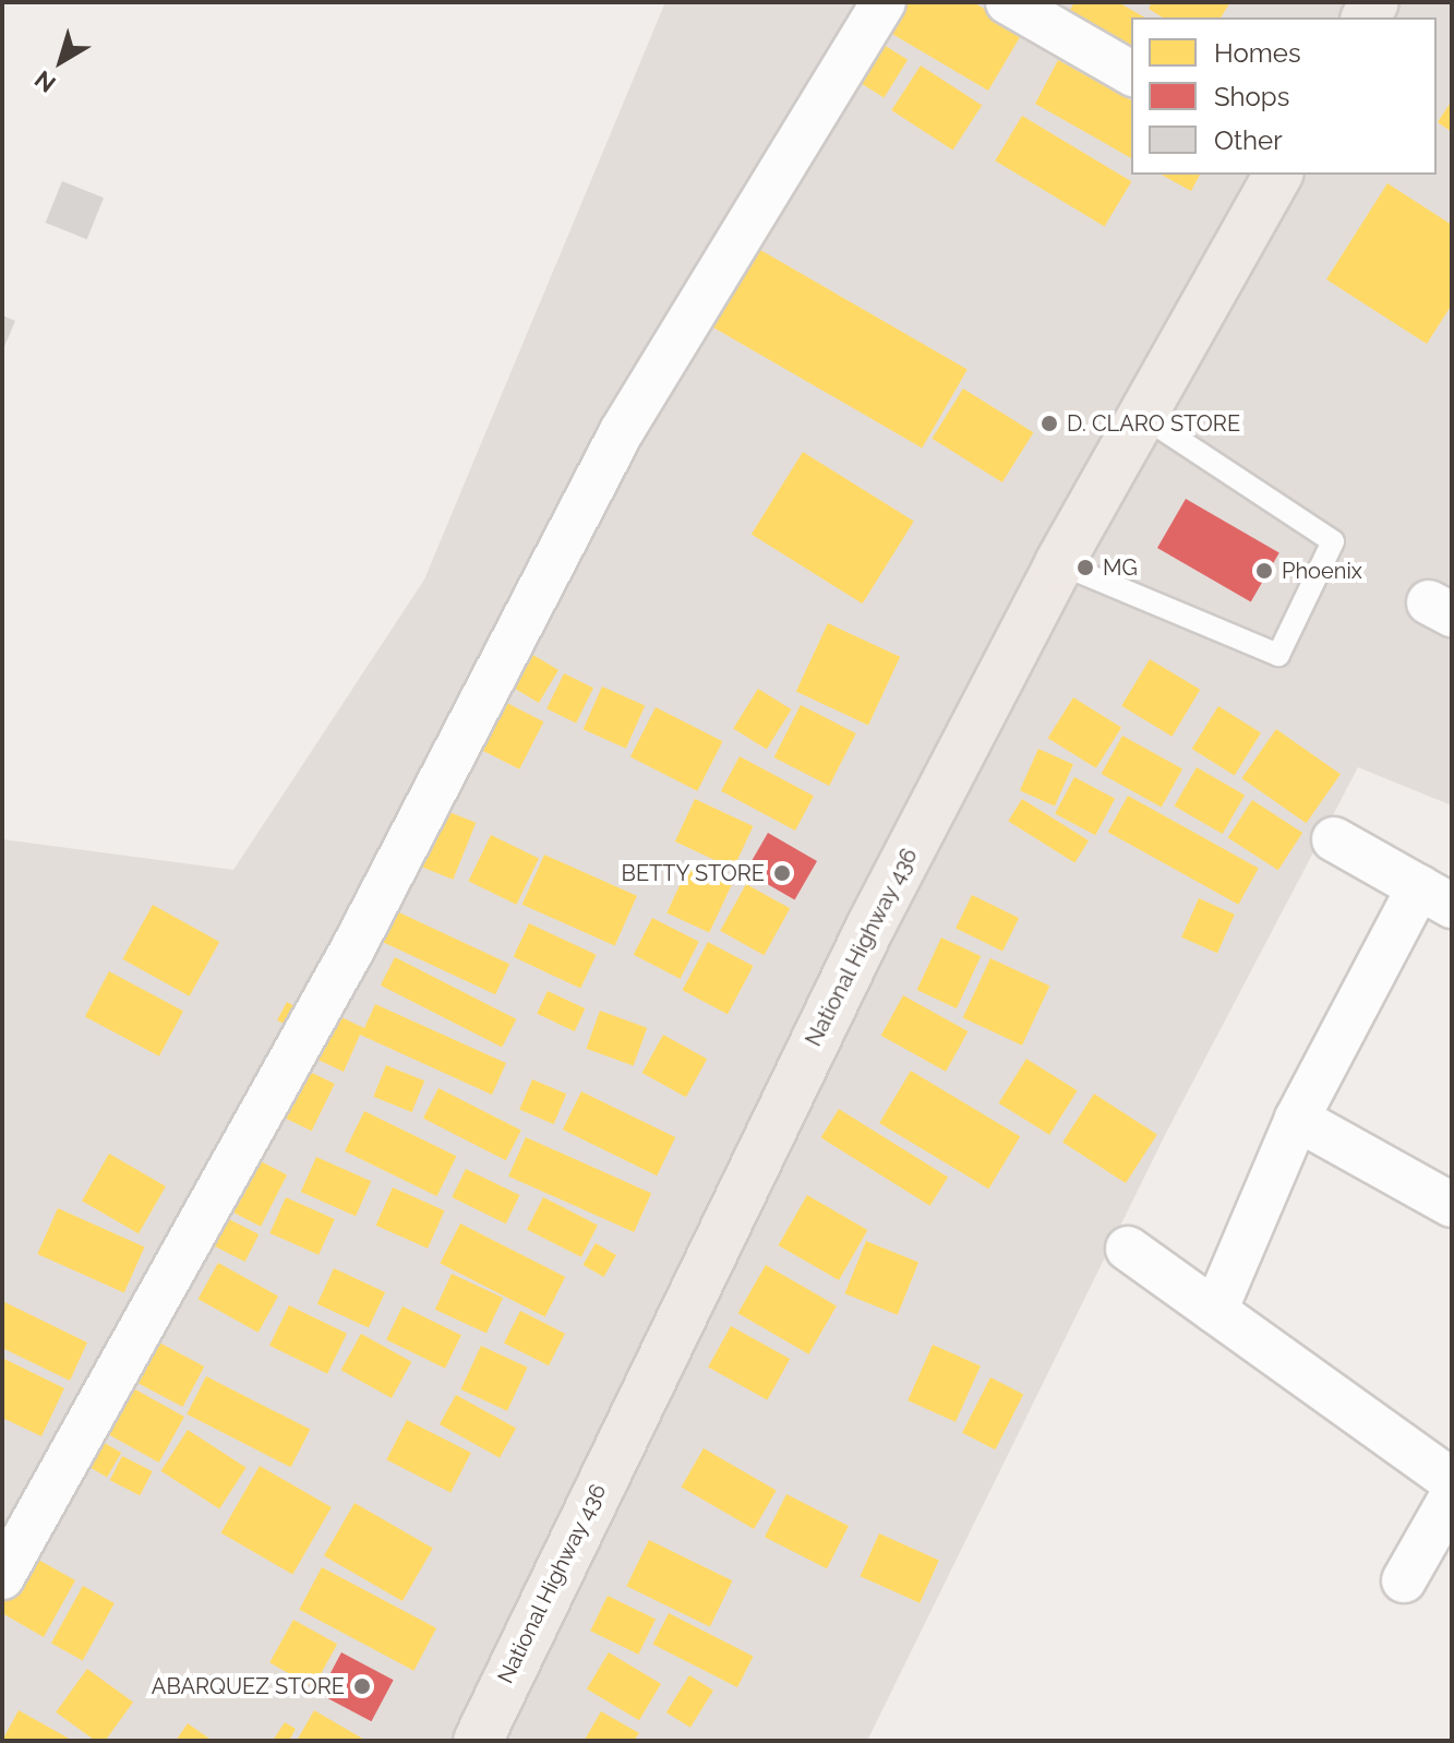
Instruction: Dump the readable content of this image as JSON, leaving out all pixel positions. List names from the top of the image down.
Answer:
{
  "streets": {
    "main road": ["National Highway 436"]
  },
  "places": [
    "D. CLARO STORE",
    "MG",
    "Phoenix",
    "BETTY STORE",
    "ABARQUEZ STORE"
  ],
  "legend": ["Homes", "Shops", "Other"],
  "north": "bottom left"
}
